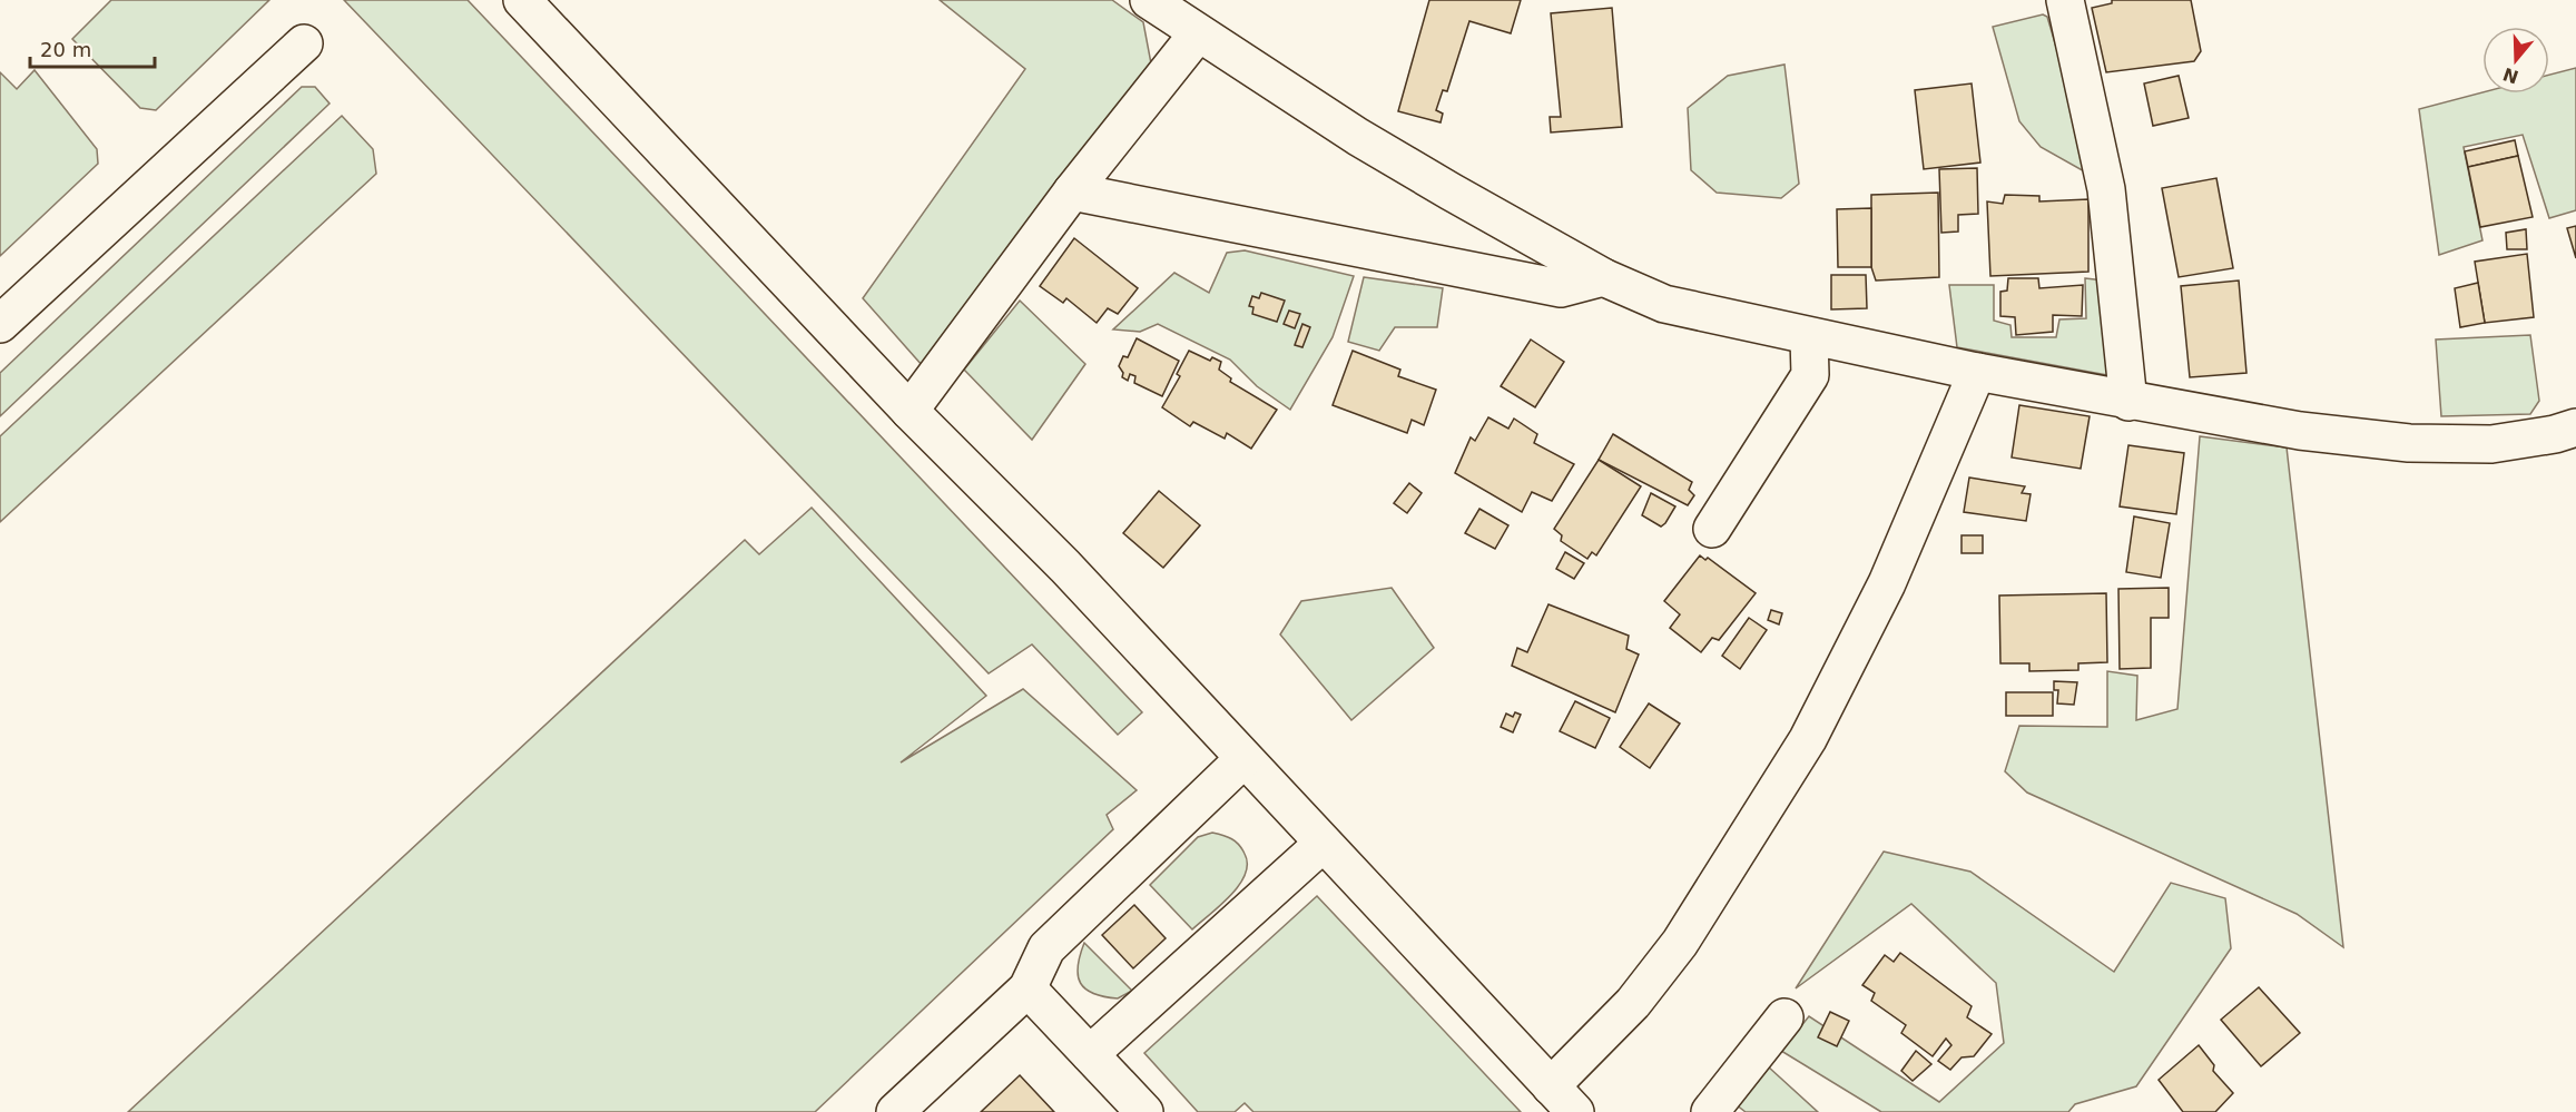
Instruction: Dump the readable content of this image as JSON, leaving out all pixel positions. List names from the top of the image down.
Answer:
{
  "scale_bar": "20 m",
  "north": "bottom"
}
